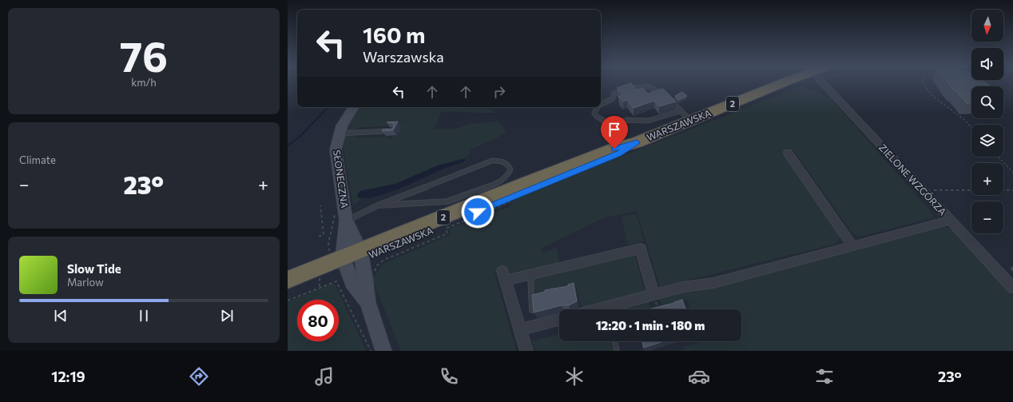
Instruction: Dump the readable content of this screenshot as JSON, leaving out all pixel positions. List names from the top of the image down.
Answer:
{
  "streets": {
    "highway": ["2", "WARSZAWSKA"],
    "street": ["SŁONECZNA", "ZIELONE WZGÓRZA"]
  },
  "crossings": [
    ["WARSZAWSKA", "SŁONECZNA"]
  ],
  "north": "bottom",
  "page": {
    "tile": [
      ["76", "km/h"],
      "Climate"
    ],
    "map_buttons": ["+", "−"],
    "turn": ["160 m", "Warszawska"],
    "heat": ["−", "23°", "+"],
    "song": ["Slow Tide", "Marlow"],
    "limit": "80",
    "trip": "12:20 · 1 min · 180 m",
    "tabs": ["12:19", "23°"]
  }
}
